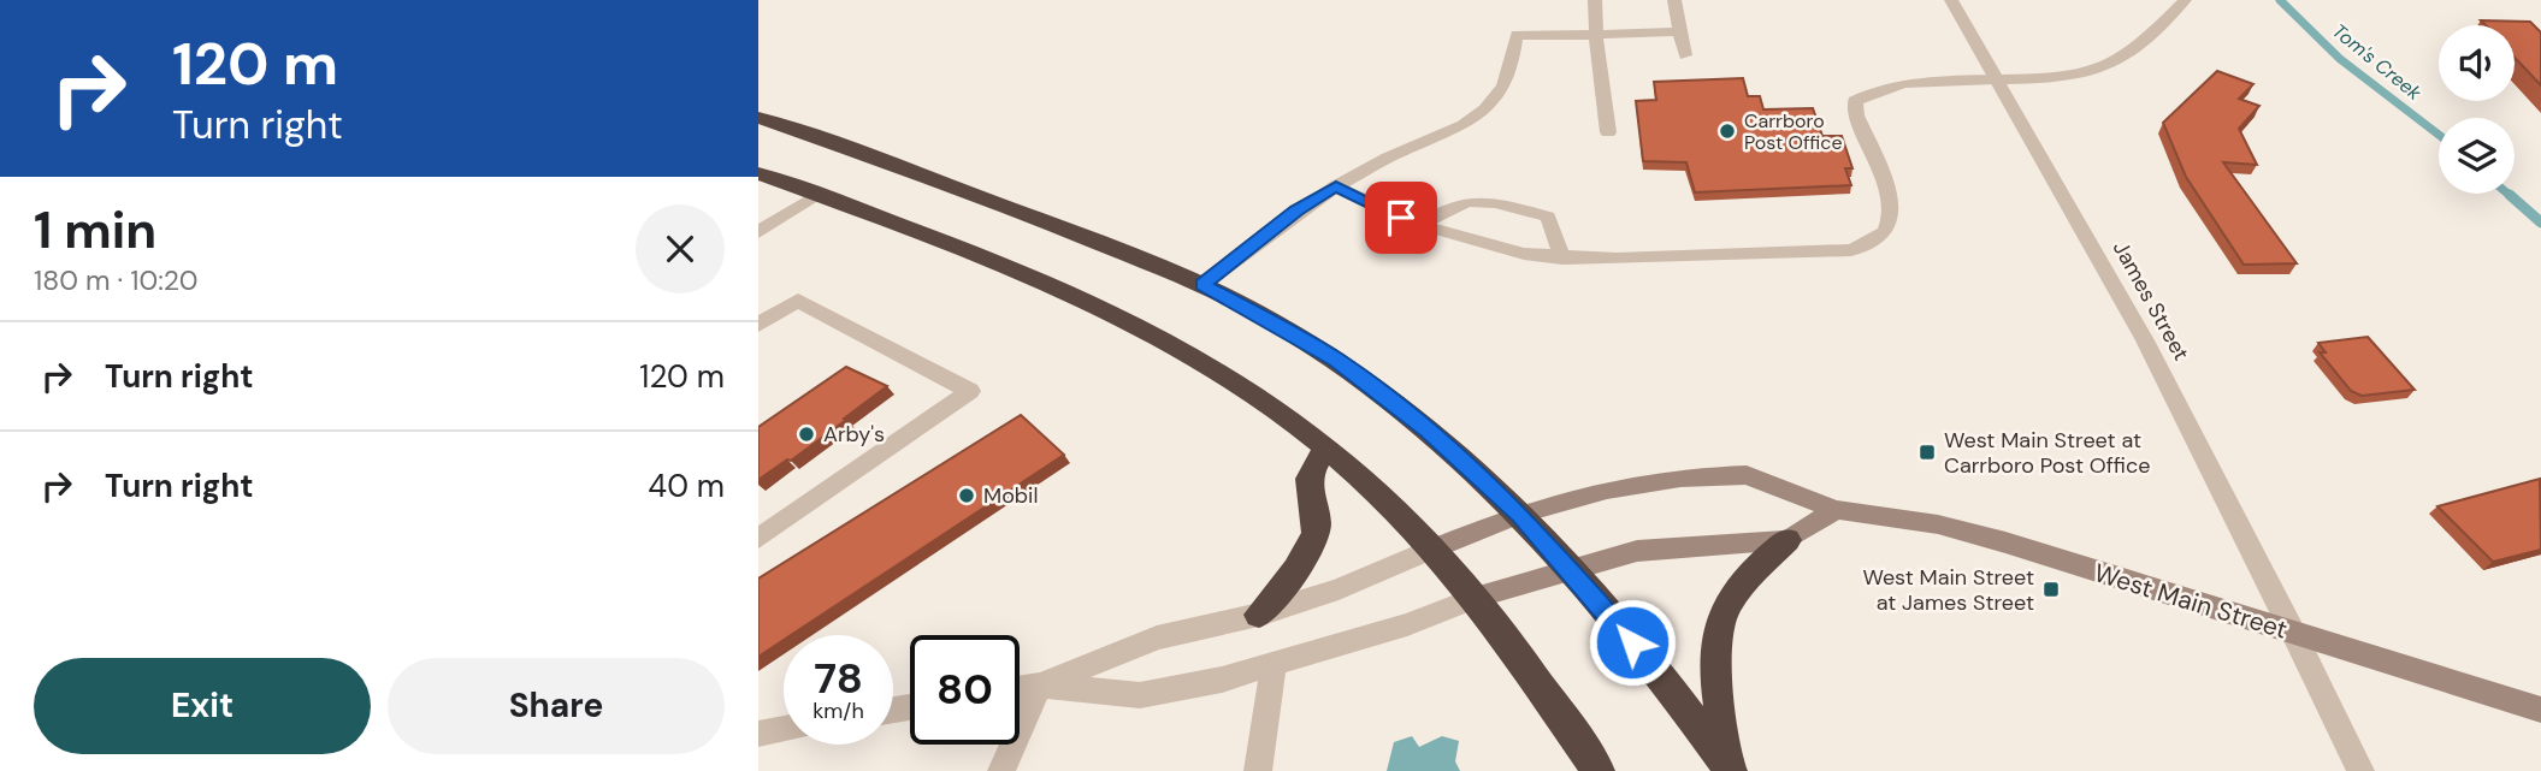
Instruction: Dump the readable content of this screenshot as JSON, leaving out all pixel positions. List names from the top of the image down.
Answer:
{
  "streets": {
    "main road": ["West Main Street"],
    "street": ["James Street"]
  },
  "crossings": [
    ["James Street", "West Main Street"]
  ],
  "water": ["Tom's Creek"],
  "places": {
    "other": ["Carrboro Post Office", "Arby's", "Mobil"],
    "transit": ["West Main Street at Carrboro Post Office", "West Main Street at James Street"]
  },
  "page": {
    "turn": ["120 m", "Turn right"],
    "heading": ["1 min", "180 m · 10:20"],
    "list": [
      {
        "name": "Turn right",
        "value": "120 m"
      },
      {
        "name": "Turn right",
        "value": "40 m"
      }
    ],
    "speed": "78 km/h",
    "limit": "80",
    "buttons": ["Exit", "Share"]
  }
}
